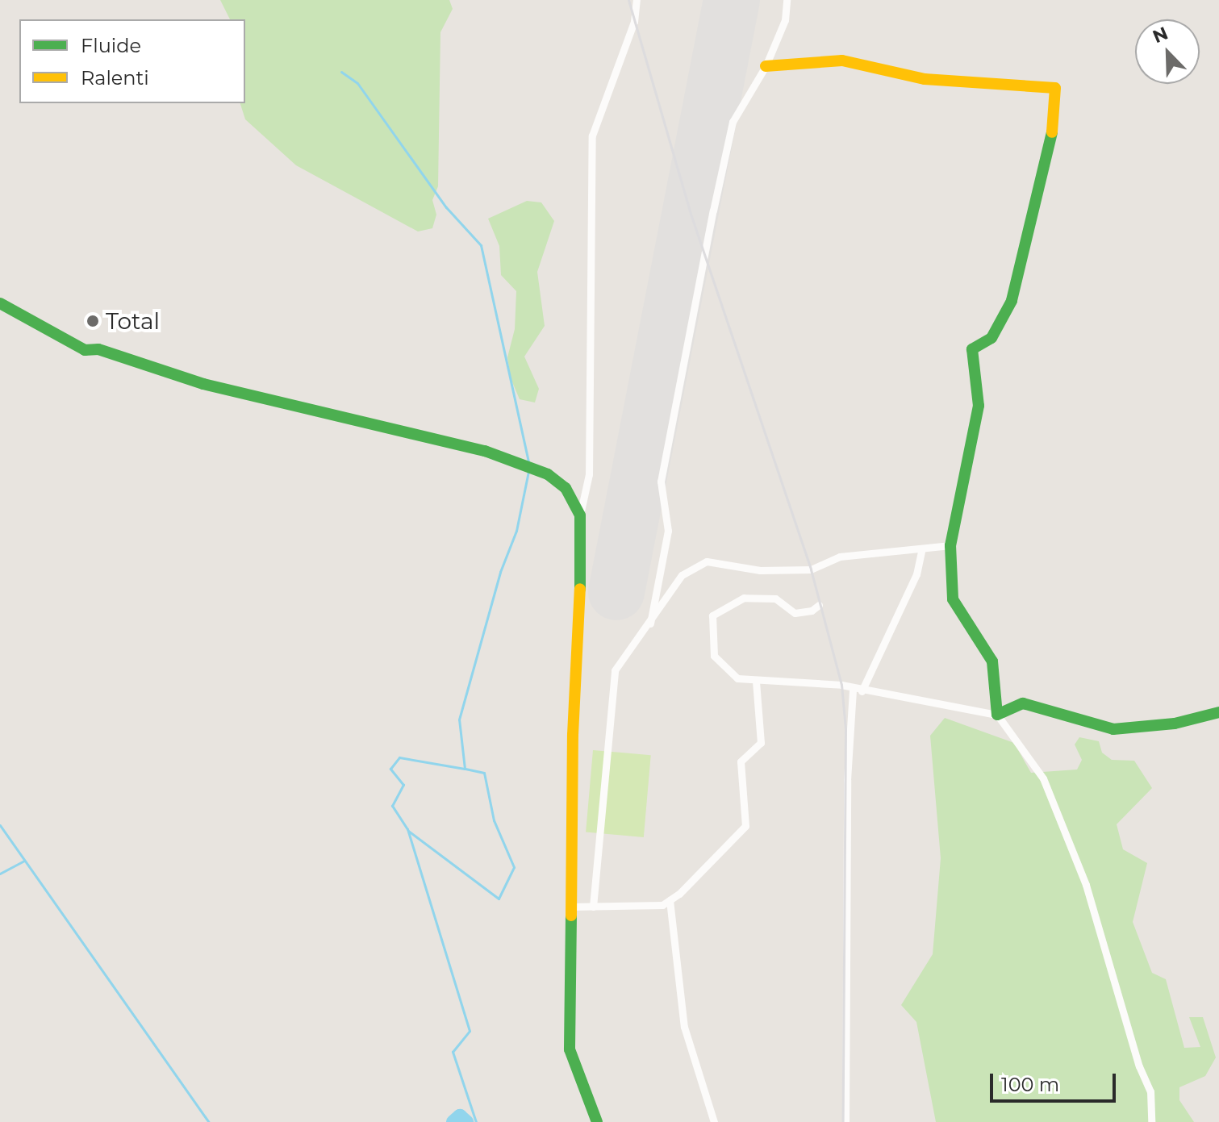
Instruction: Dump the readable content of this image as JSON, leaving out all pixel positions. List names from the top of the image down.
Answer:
{
  "places": ["Total"],
  "legend": ["Fluide", "Ralenti"],
  "scale_bar": "100 m",
  "north": "top left"
}
